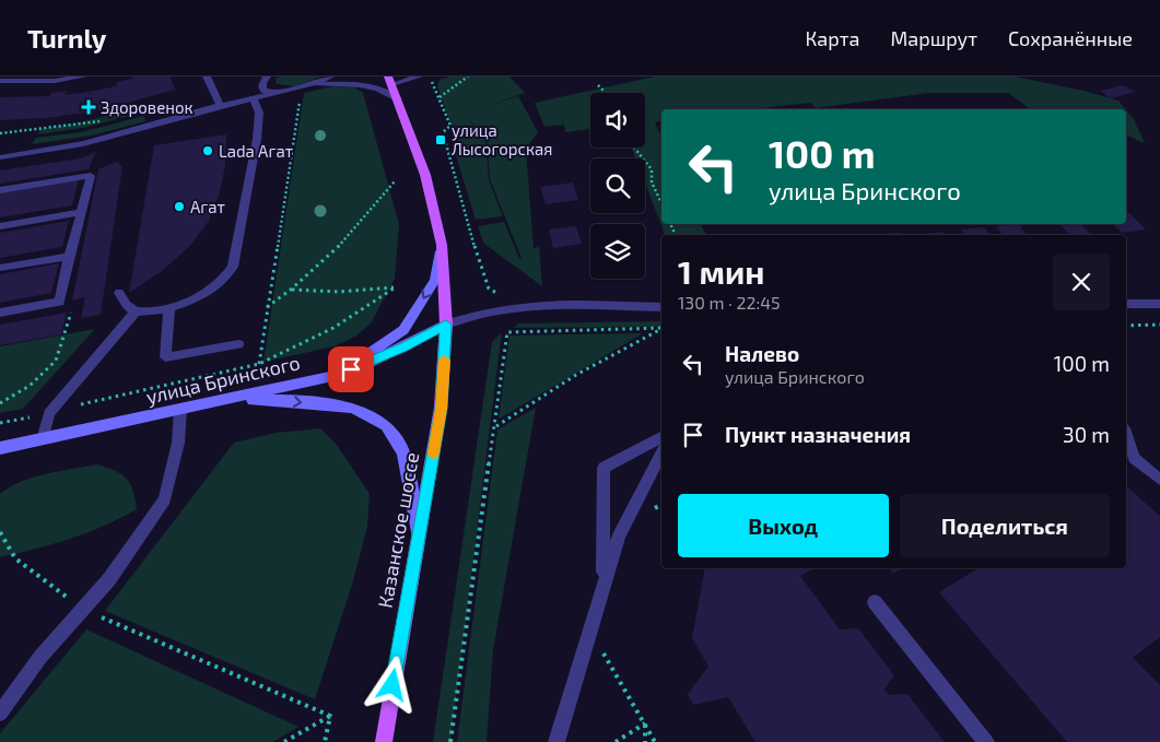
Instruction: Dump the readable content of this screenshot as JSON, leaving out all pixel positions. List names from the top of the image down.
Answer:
{
  "streets": {
    "main road": ["улица Бринского", "Казанское шоссе"]
  },
  "crossings": [
    ["улица Бринского", "Казанское шоссе"]
  ],
  "places": {
    "health": ["Здоровенок"],
    "transit": ["улица Лысогорская"],
    "other": ["Lada Агат", "Агат"]
  },
  "page": {
    "header": "Turnly",
    "nav": ["Карта", "Маршрут", "Сохранённые"],
    "turn": ["100 m", "улица Бринского"],
    "heading": ["1 мин", "130 m · 22:45"],
    "list": [
      {
        "name": "Налево",
        "note": "улица Бринского",
        "value": "100 m"
      },
      {
        "name": "Пункт назначения",
        "value": "30 m"
      }
    ],
    "buttons": ["Выход", "Поделиться"]
  }
}
